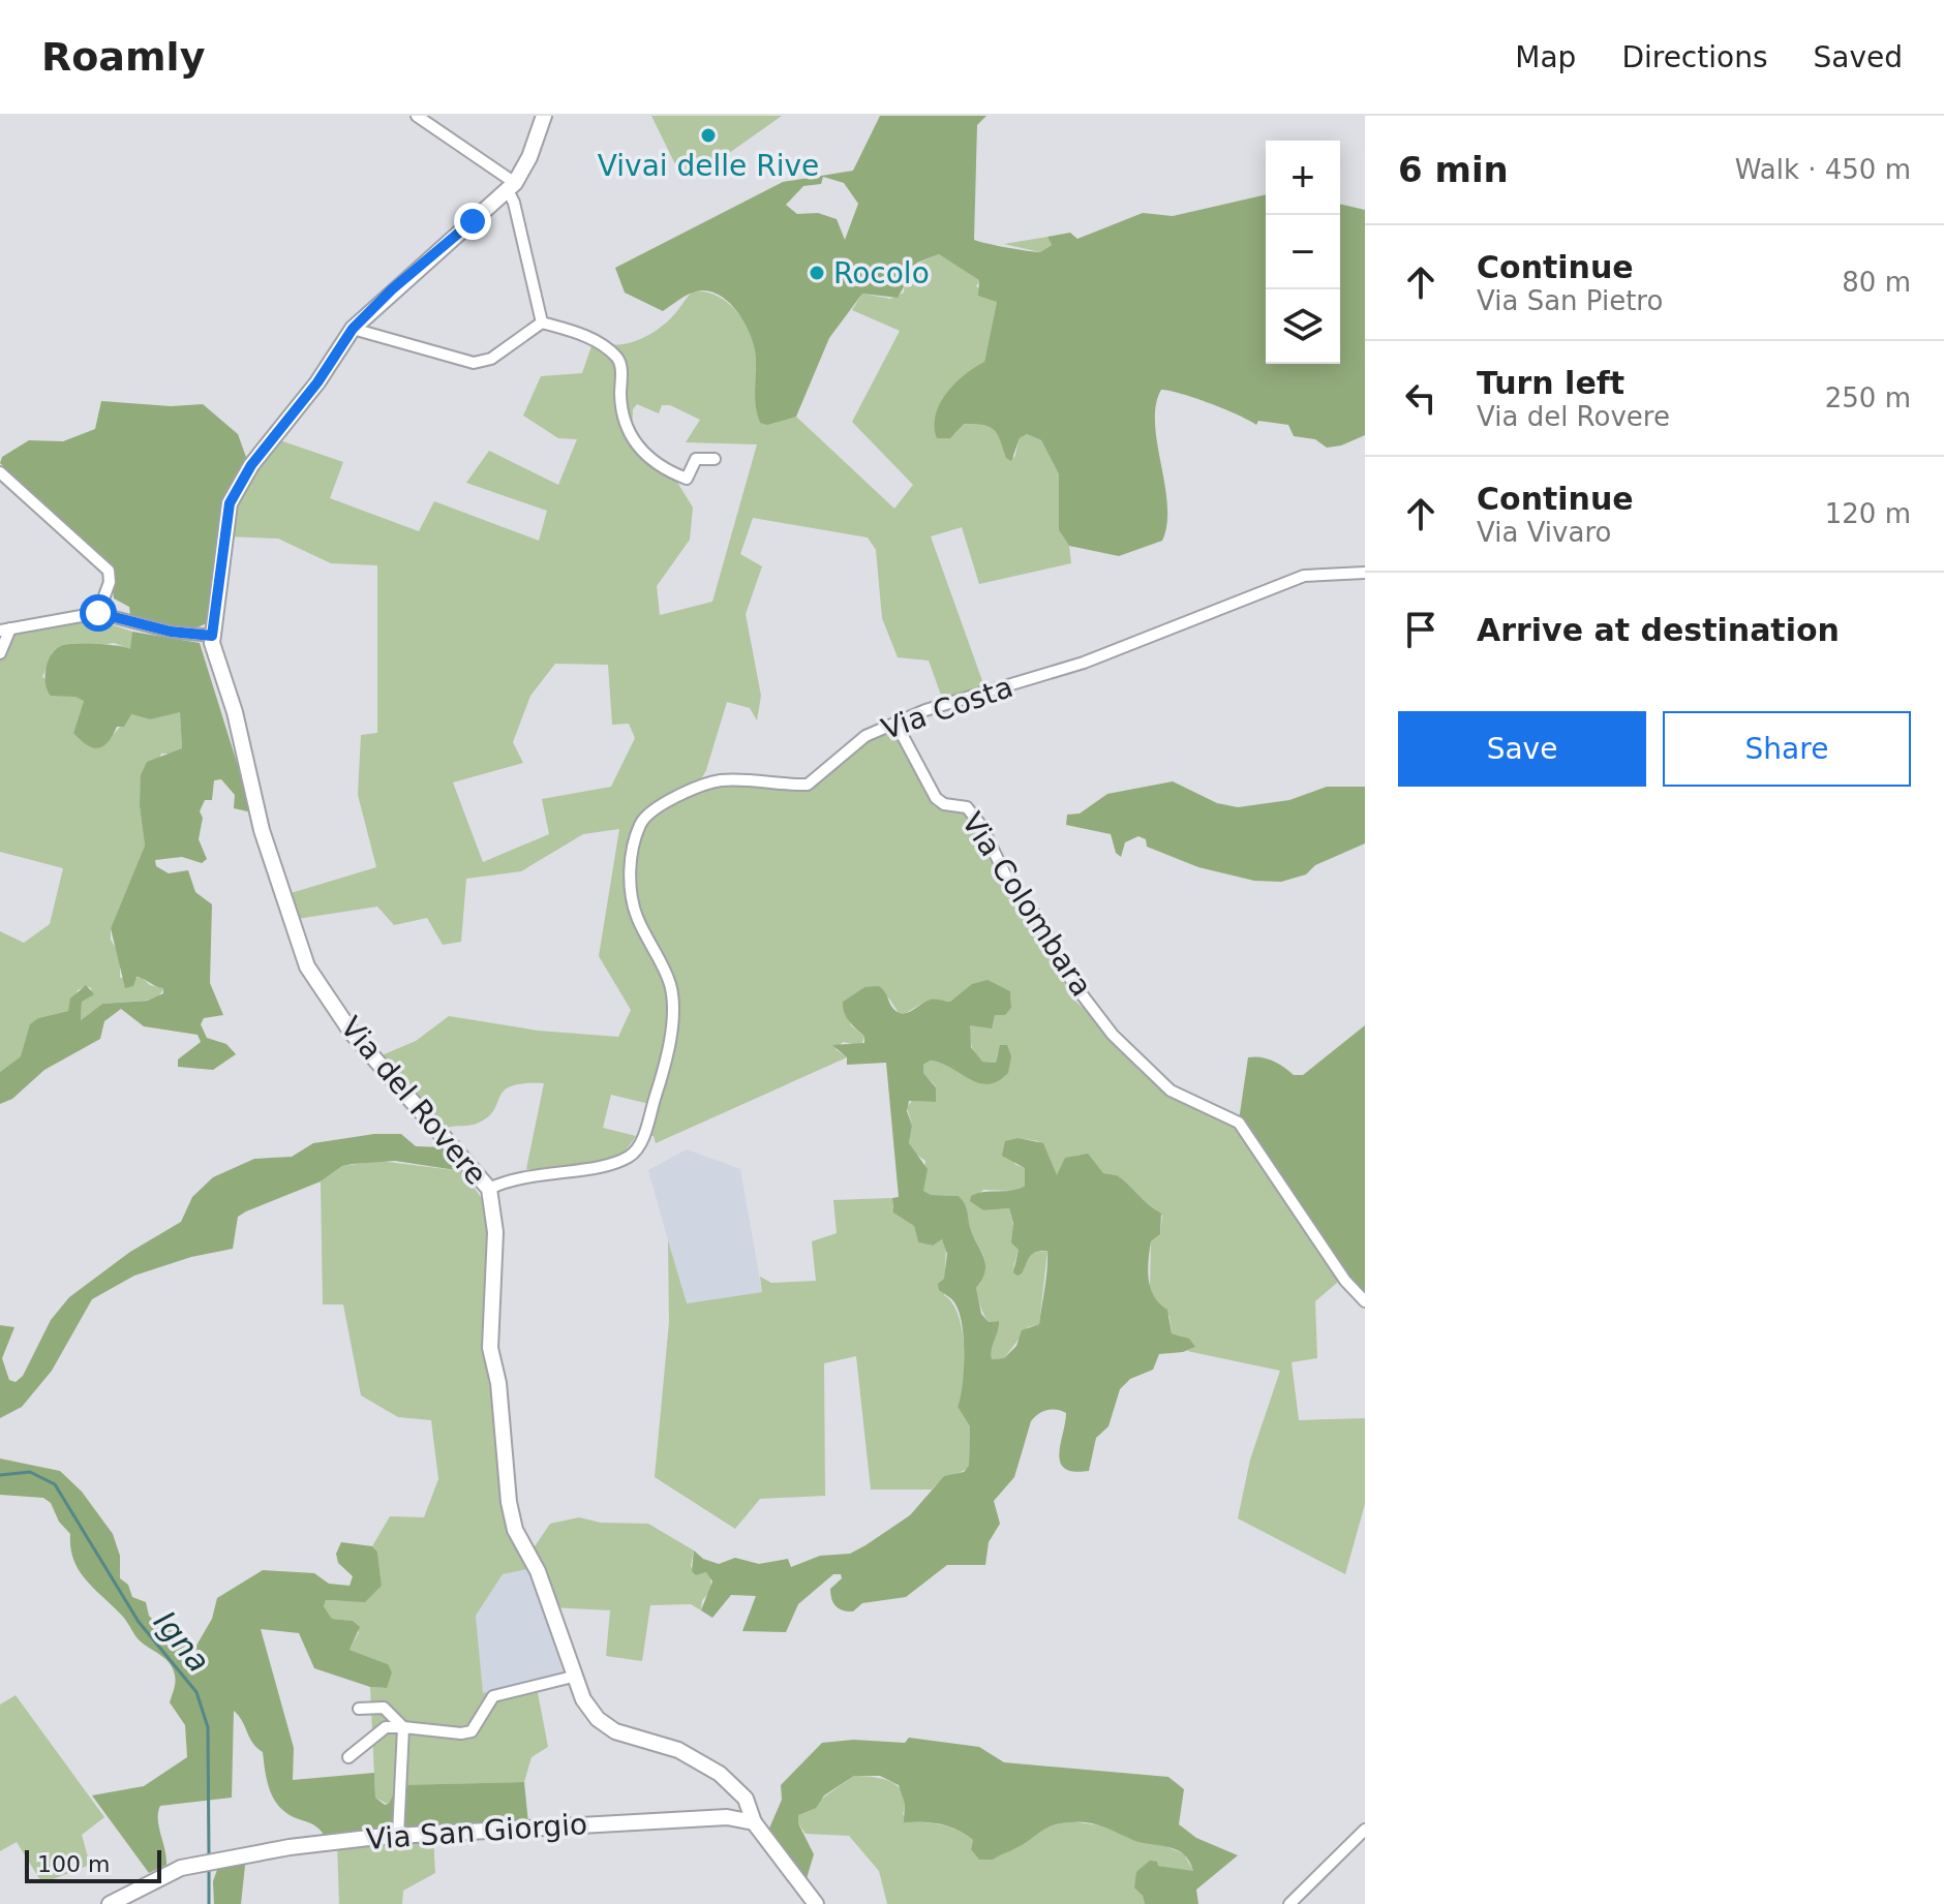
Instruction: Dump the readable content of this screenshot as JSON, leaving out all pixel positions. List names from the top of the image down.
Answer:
{
  "streets": {
    "street": [
      "Via Costa",
      "Via Colombara",
      "Via del Rovere",
      "Via San Giorgio"
    ]
  },
  "crossings": [
    ["Via Costa", "Via Colombara"],
    ["Via Costa", "Via del Rovere"],
    ["Via del Rovere", "Via San Giorgio"]
  ],
  "water": ["Igna"],
  "places": ["Vivai delle Rive", "Rocolo"],
  "scale_bar": "100 m",
  "page": {
    "header": "Roamly",
    "nav": ["Map", "Directions", "Saved"],
    "heading": ["6 min", "Walk · 450 m"],
    "map_buttons": ["+", "−"],
    "list": [
      ["Continue", "Via San Pietro", "80 m"],
      ["Turn left", "Via del Rovere", "250 m"],
      ["Continue", "Via Vivaro", "120 m"],
      "Arrive at destination"
    ],
    "buttons": ["Save", "Share"],
    "scale": "100 m"
  }
}
